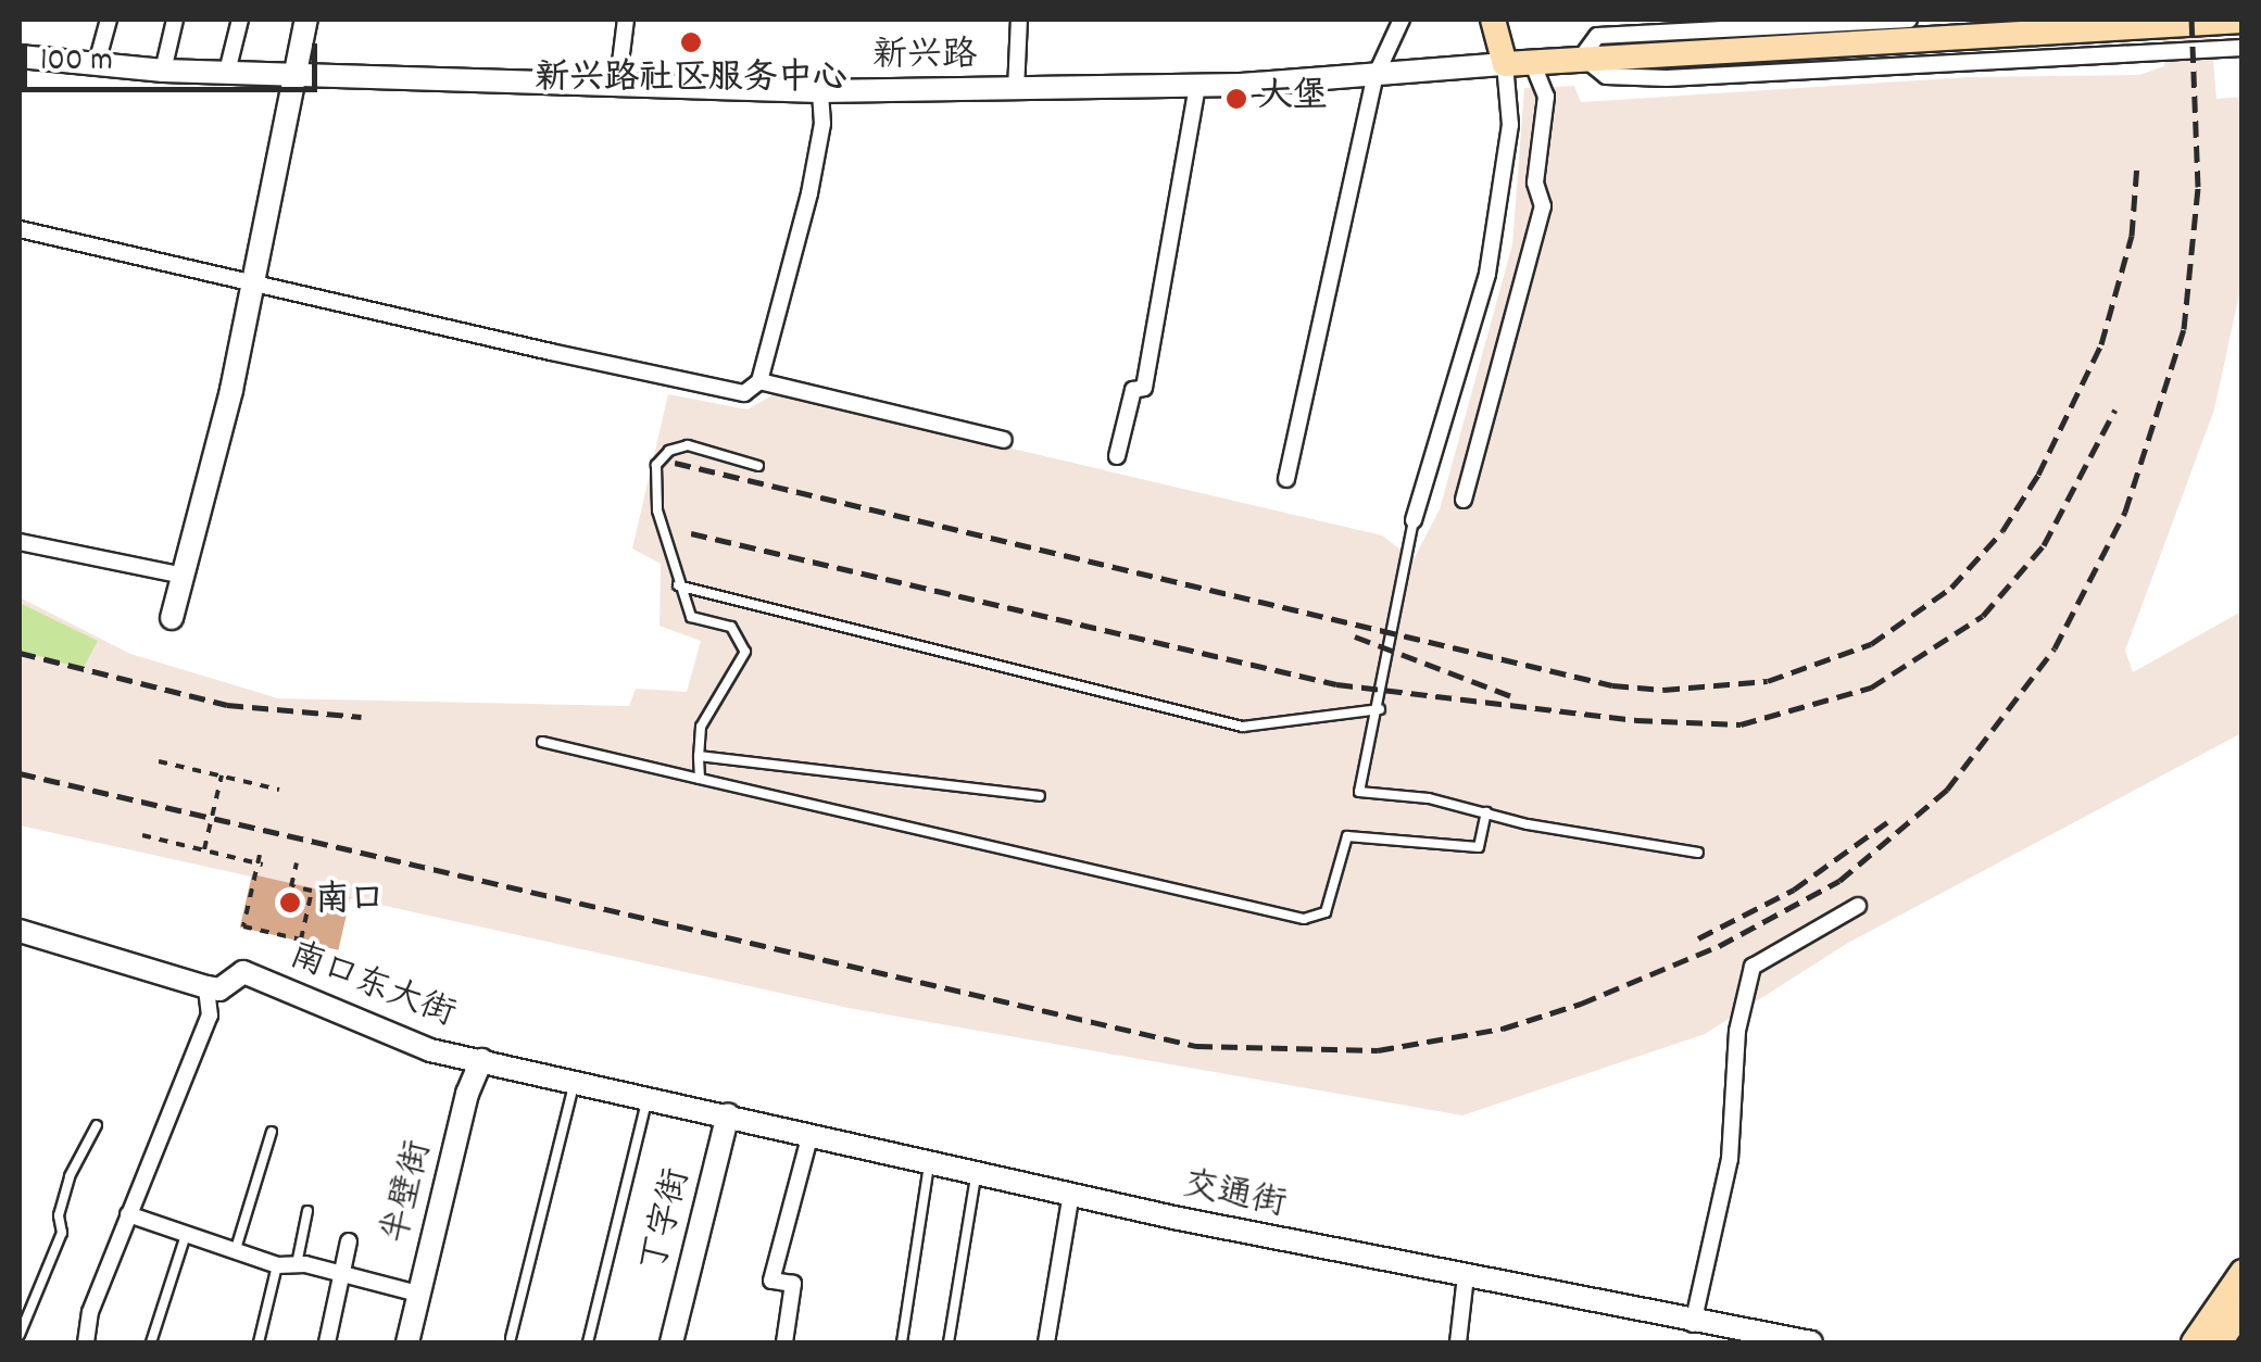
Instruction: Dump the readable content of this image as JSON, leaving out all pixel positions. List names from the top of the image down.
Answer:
{
  "streets": {
    "street": [
      "新兴路",
      "南口东大街",
      "半壁街",
      "交通街",
      "丁字街"
    ]
  },
  "crossings": [
    ["南口东大街", "半壁街"],
    ["南口东大街", "交通街"],
    ["交通街", "丁字街"]
  ],
  "places": ["新兴路社区服务中心", "大堡", "南口"],
  "scale_bar": "100 m"
}
